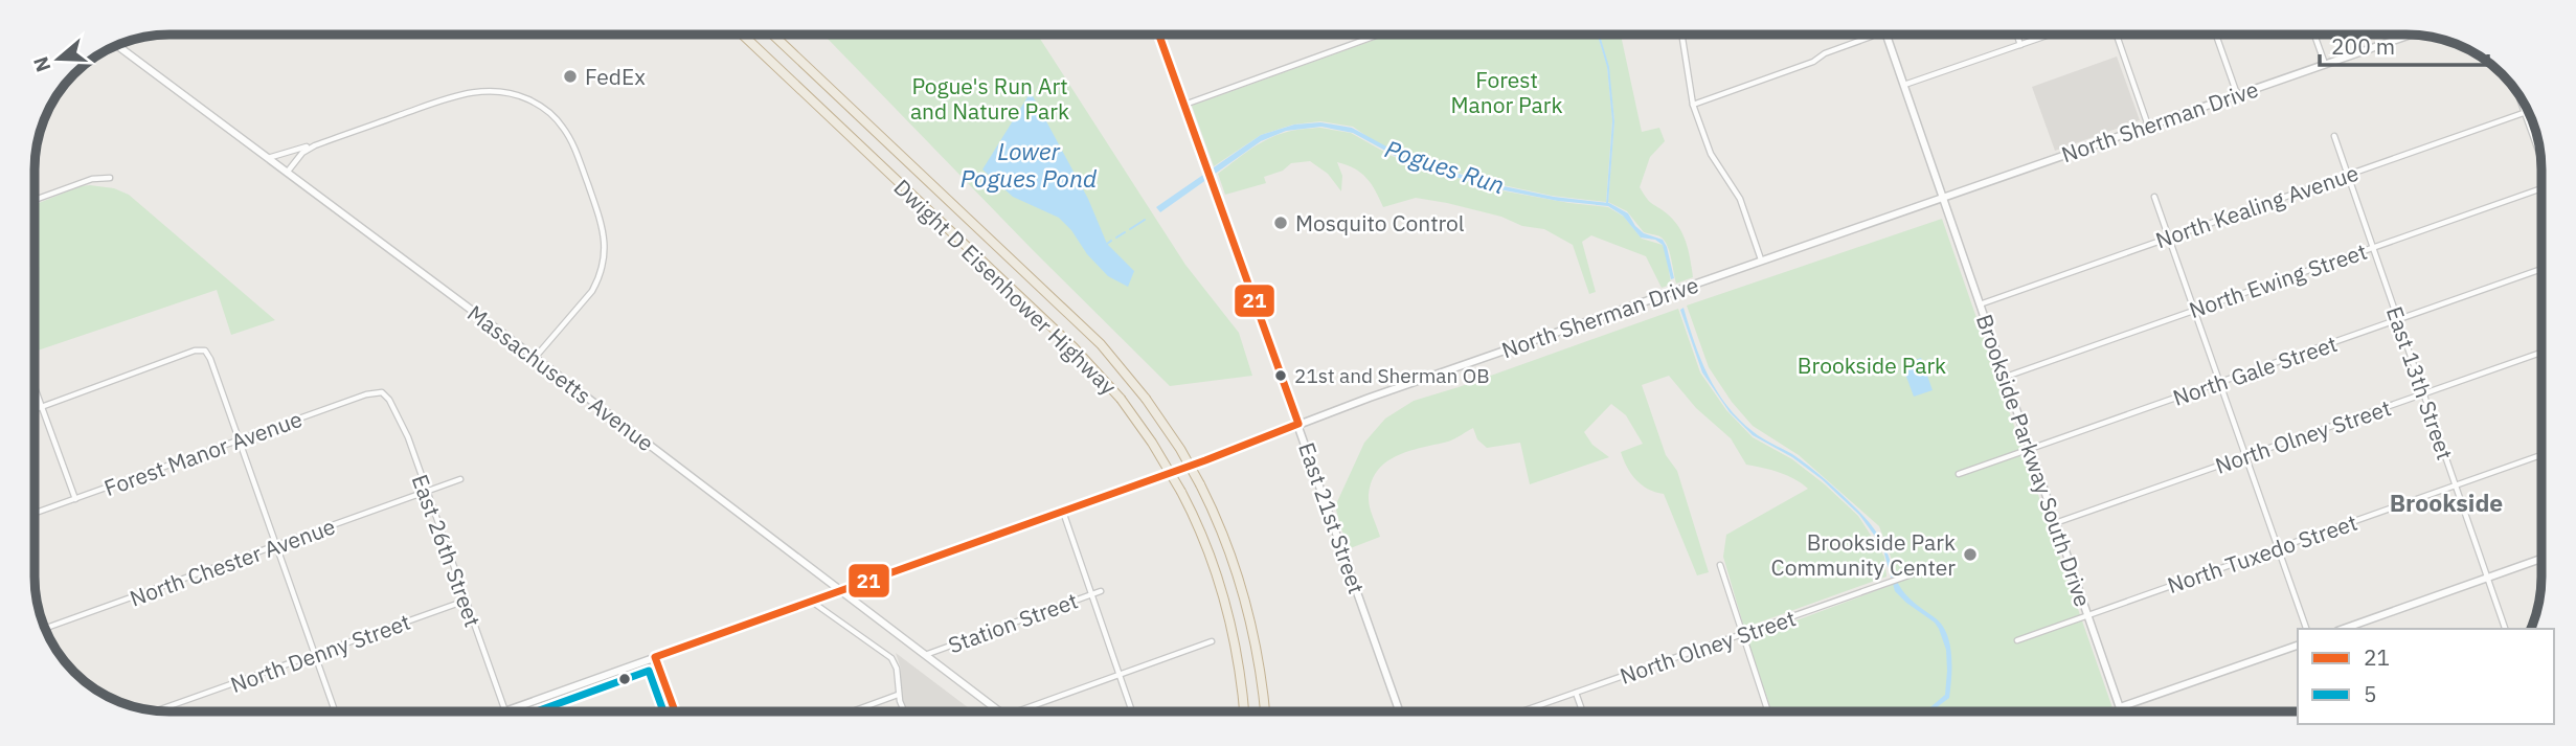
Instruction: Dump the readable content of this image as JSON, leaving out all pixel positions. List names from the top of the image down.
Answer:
{
  "streets": {
    "highway": ["Dwight D Eisenhower Highway"],
    "main road": [
      "North Sherman Drive",
      "Massachusetts Avenue",
      "Brookside Parkway South Drive",
      "East 21st Street"
    ],
    "street": [
      "North Kealing Avenue",
      "North Ewing Street",
      "North Gale Street",
      "East 13th Street",
      "North Olney Street",
      "Forest Manor Avenue",
      "East 26th Street",
      "North Tuxedo Street",
      "North Chester Avenue",
      "Station Street",
      "North Denny Street"
    ]
  },
  "crossings": [
    ["North Sherman Drive", "Massachusetts Avenue"],
    ["North Sherman Drive", "Brookside Parkway South Drive"],
    ["North Sherman Drive", "East 21st Street"],
    ["North Sherman Drive", "East 26th Street"],
    ["North Kealing Avenue", "East 13th Street"],
    ["North Kealing Avenue", "Brookside Parkway South Drive"],
    ["North Ewing Street", "East 13th Street"],
    ["North Ewing Street", "Brookside Parkway South Drive"],
    ["North Gale Street", "East 13th Street"],
    ["North Gale Street", "Brookside Parkway South Drive"],
    ["Massachusetts Avenue", "Station Street"],
    ["East 13th Street", "North Olney Street"],
    ["East 13th Street", "North Tuxedo Street"],
    ["North Olney Street", "Brookside Parkway South Drive"],
    ["Forest Manor Avenue", "East 26th Street"],
    ["Brookside Parkway South Drive", "North Tuxedo Street"],
    ["East 26th Street", "North Chester Avenue"],
    ["East 26th Street", "North Denny Street"]
  ],
  "districts": ["Brookside"],
  "water": ["Lower Pogues Pond", "Pogues Run"],
  "parks": ["Forest Manor Park", "Pogue's Run Art and Nature Park", "Brookside Park"],
  "places": [
    "FedEx",
    "Mosquito Control",
    "21st and Sherman OB",
    "Brookside Park Community Center"
  ],
  "lines": ["transit line 21", "transit line 5"],
  "legend": ["21", "5"],
  "scale_bar": "200 m",
  "north": "left"
}
